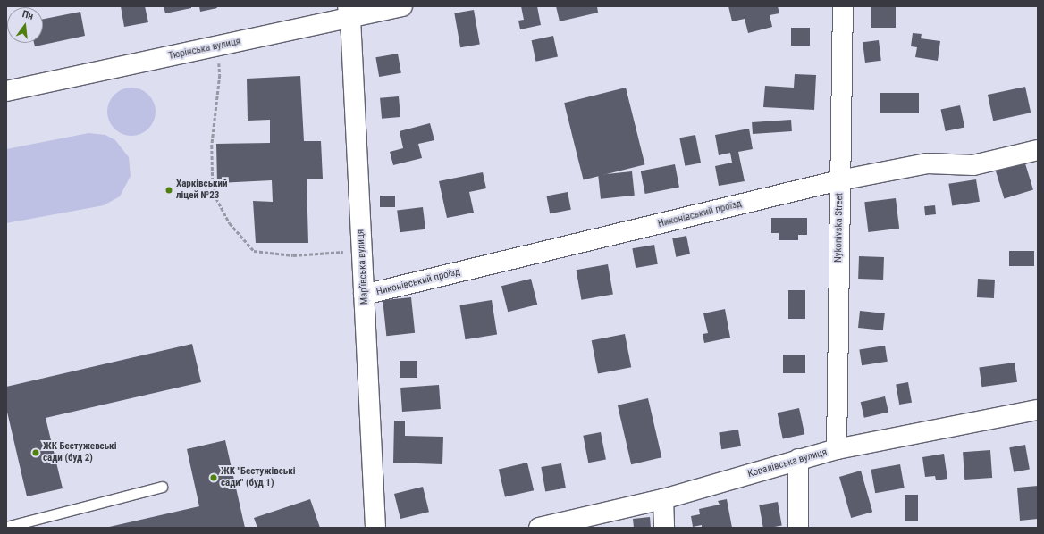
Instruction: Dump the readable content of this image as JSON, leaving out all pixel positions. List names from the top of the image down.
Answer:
{
  "streets": {
    "street": [
      "Тюрінська вулиця",
      "Никонівський проїзд",
      "Nykonivska Street",
      "Мар'ївська вулиця",
      "Ковалівська вулиця"
    ]
  },
  "crossings": [
    ["Тюрінська вулиця", "Мар'ївська вулиця"],
    ["Никонівський проїзд", "Nykonivska Street"],
    ["Никонівський проїзд", "Мар'ївська вулиця"],
    ["Nykonivska Street", "Ковалівська вулиця"]
  ],
  "places": ["Харківський ліцей №23", "ЖК Бестужевські сади (буд 2)", "ЖК \"Бестужівські сади\" (буд 1)"],
  "north": "top"
}
